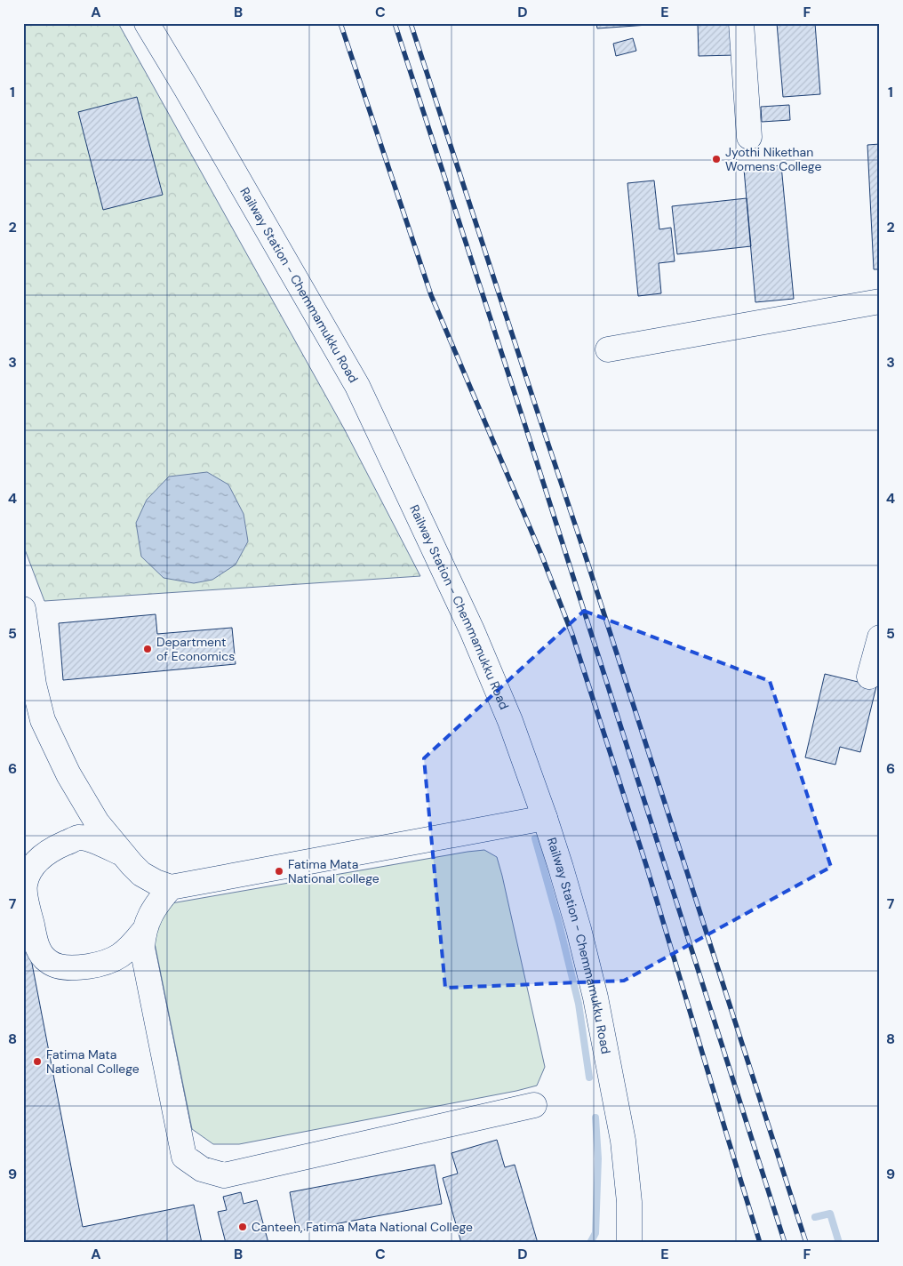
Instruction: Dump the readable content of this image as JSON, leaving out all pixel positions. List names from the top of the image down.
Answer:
{
  "streets": {
    "main road": ["Railway Station - Chemmamukku Road"]
  },
  "places": [
    "Jyothi Nikethan Womens College",
    "Department of Economics",
    "Fatima Mata National college",
    "Fatima Mata National College",
    "Canteen, Fatima Mata National College"
  ],
  "grid": {
    "columns": [
      "A",
      "B",
      "C",
      "D",
      "E",
      "F"
    ],
    "rows": [
      "1",
      "2",
      "3",
      "4",
      "5",
      "6",
      "7",
      "8",
      "9"
    ]
  }
}
